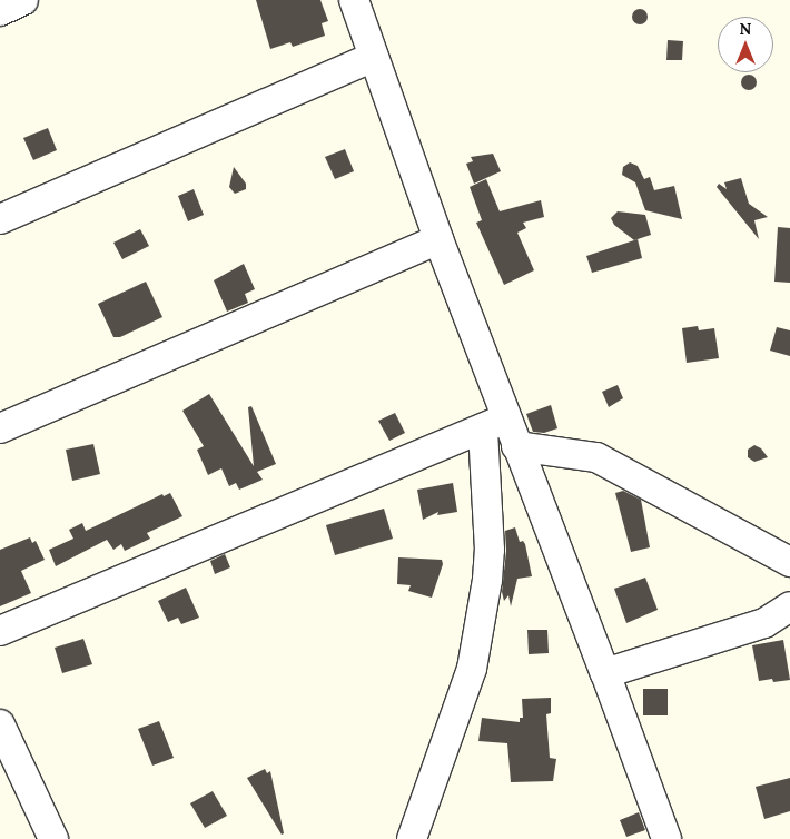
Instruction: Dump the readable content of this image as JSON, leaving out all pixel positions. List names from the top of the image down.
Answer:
{
  "north": "top"
}
